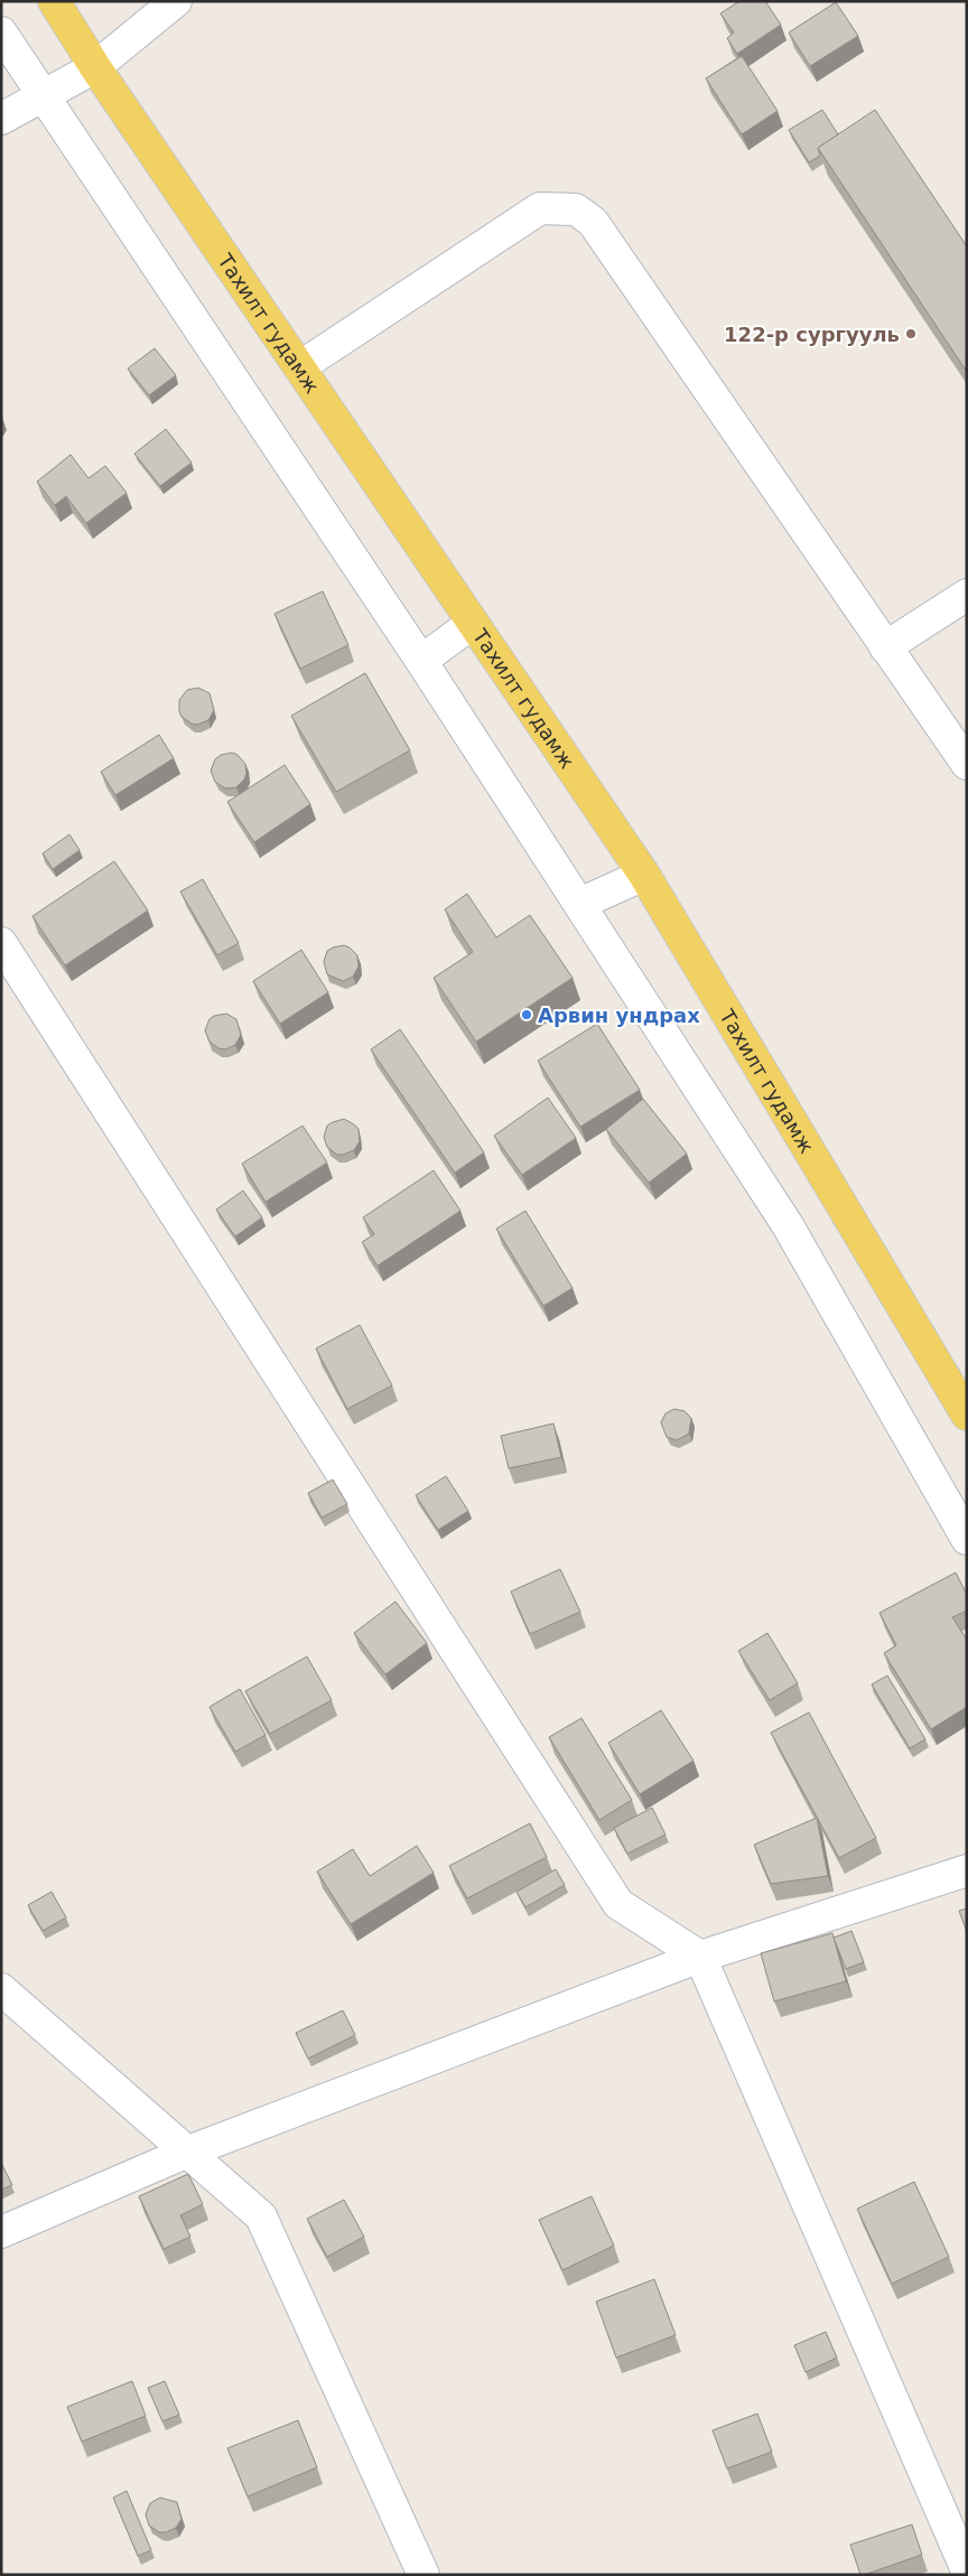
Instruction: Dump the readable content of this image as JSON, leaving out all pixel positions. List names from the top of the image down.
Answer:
{
  "streets": {
    "main road": ["Тахилт гудамж"]
  },
  "places": ["122-р сургууль", "Арвин ундрах"]
}
